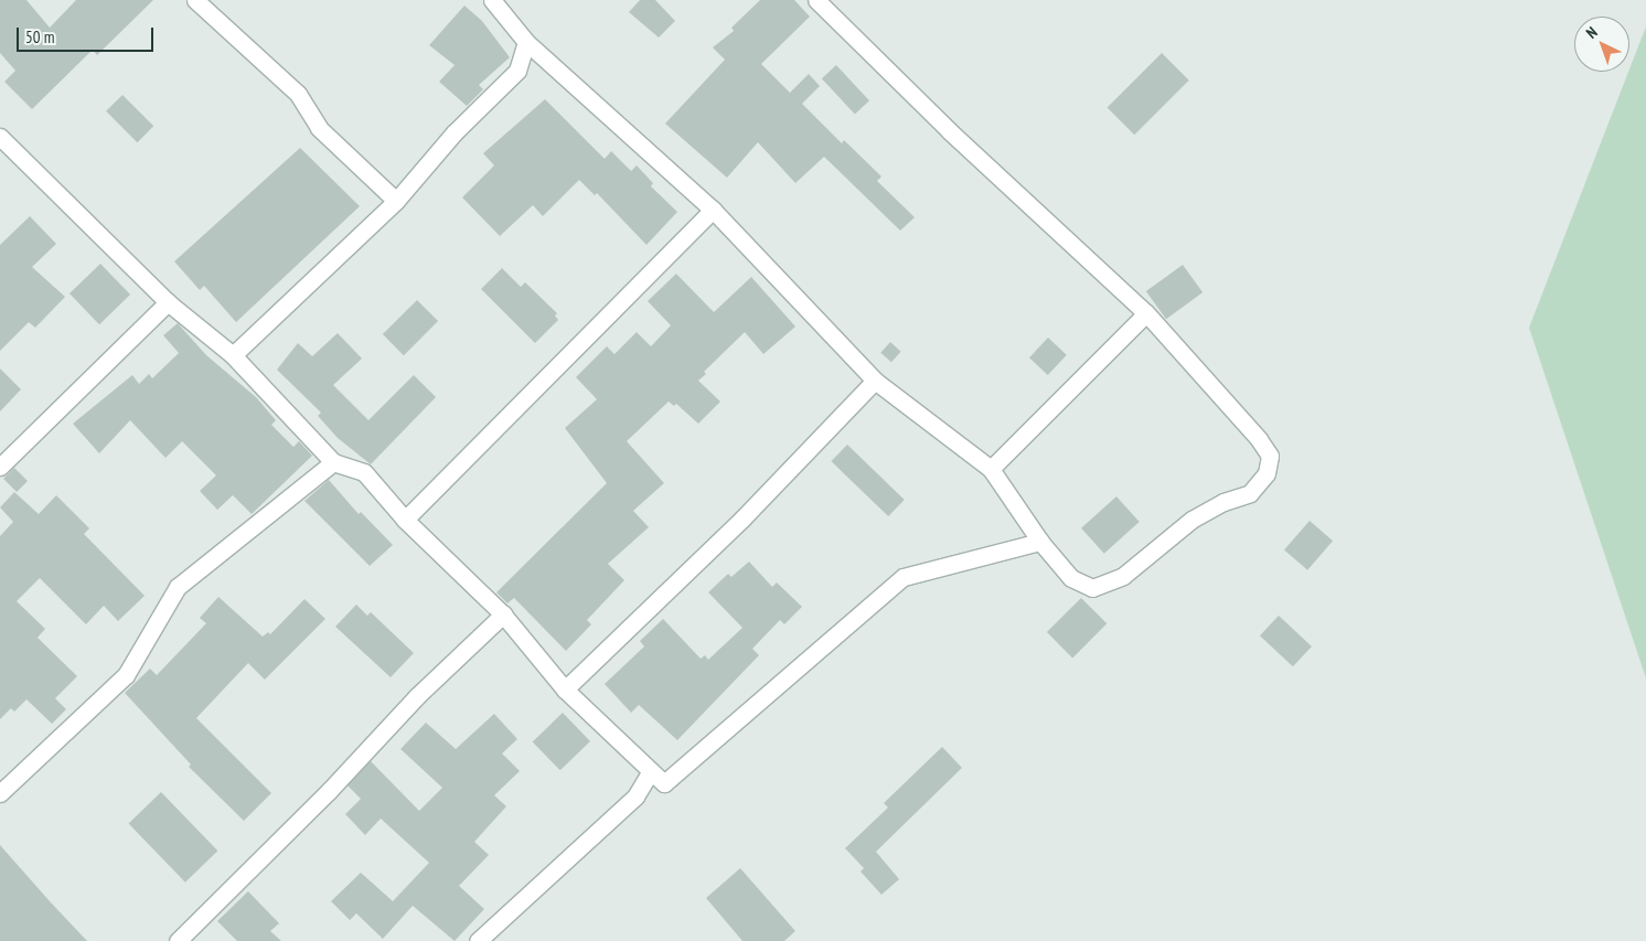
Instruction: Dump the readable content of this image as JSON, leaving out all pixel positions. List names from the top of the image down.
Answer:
{
  "scale_bar": "50 m",
  "north": "top left"
}
